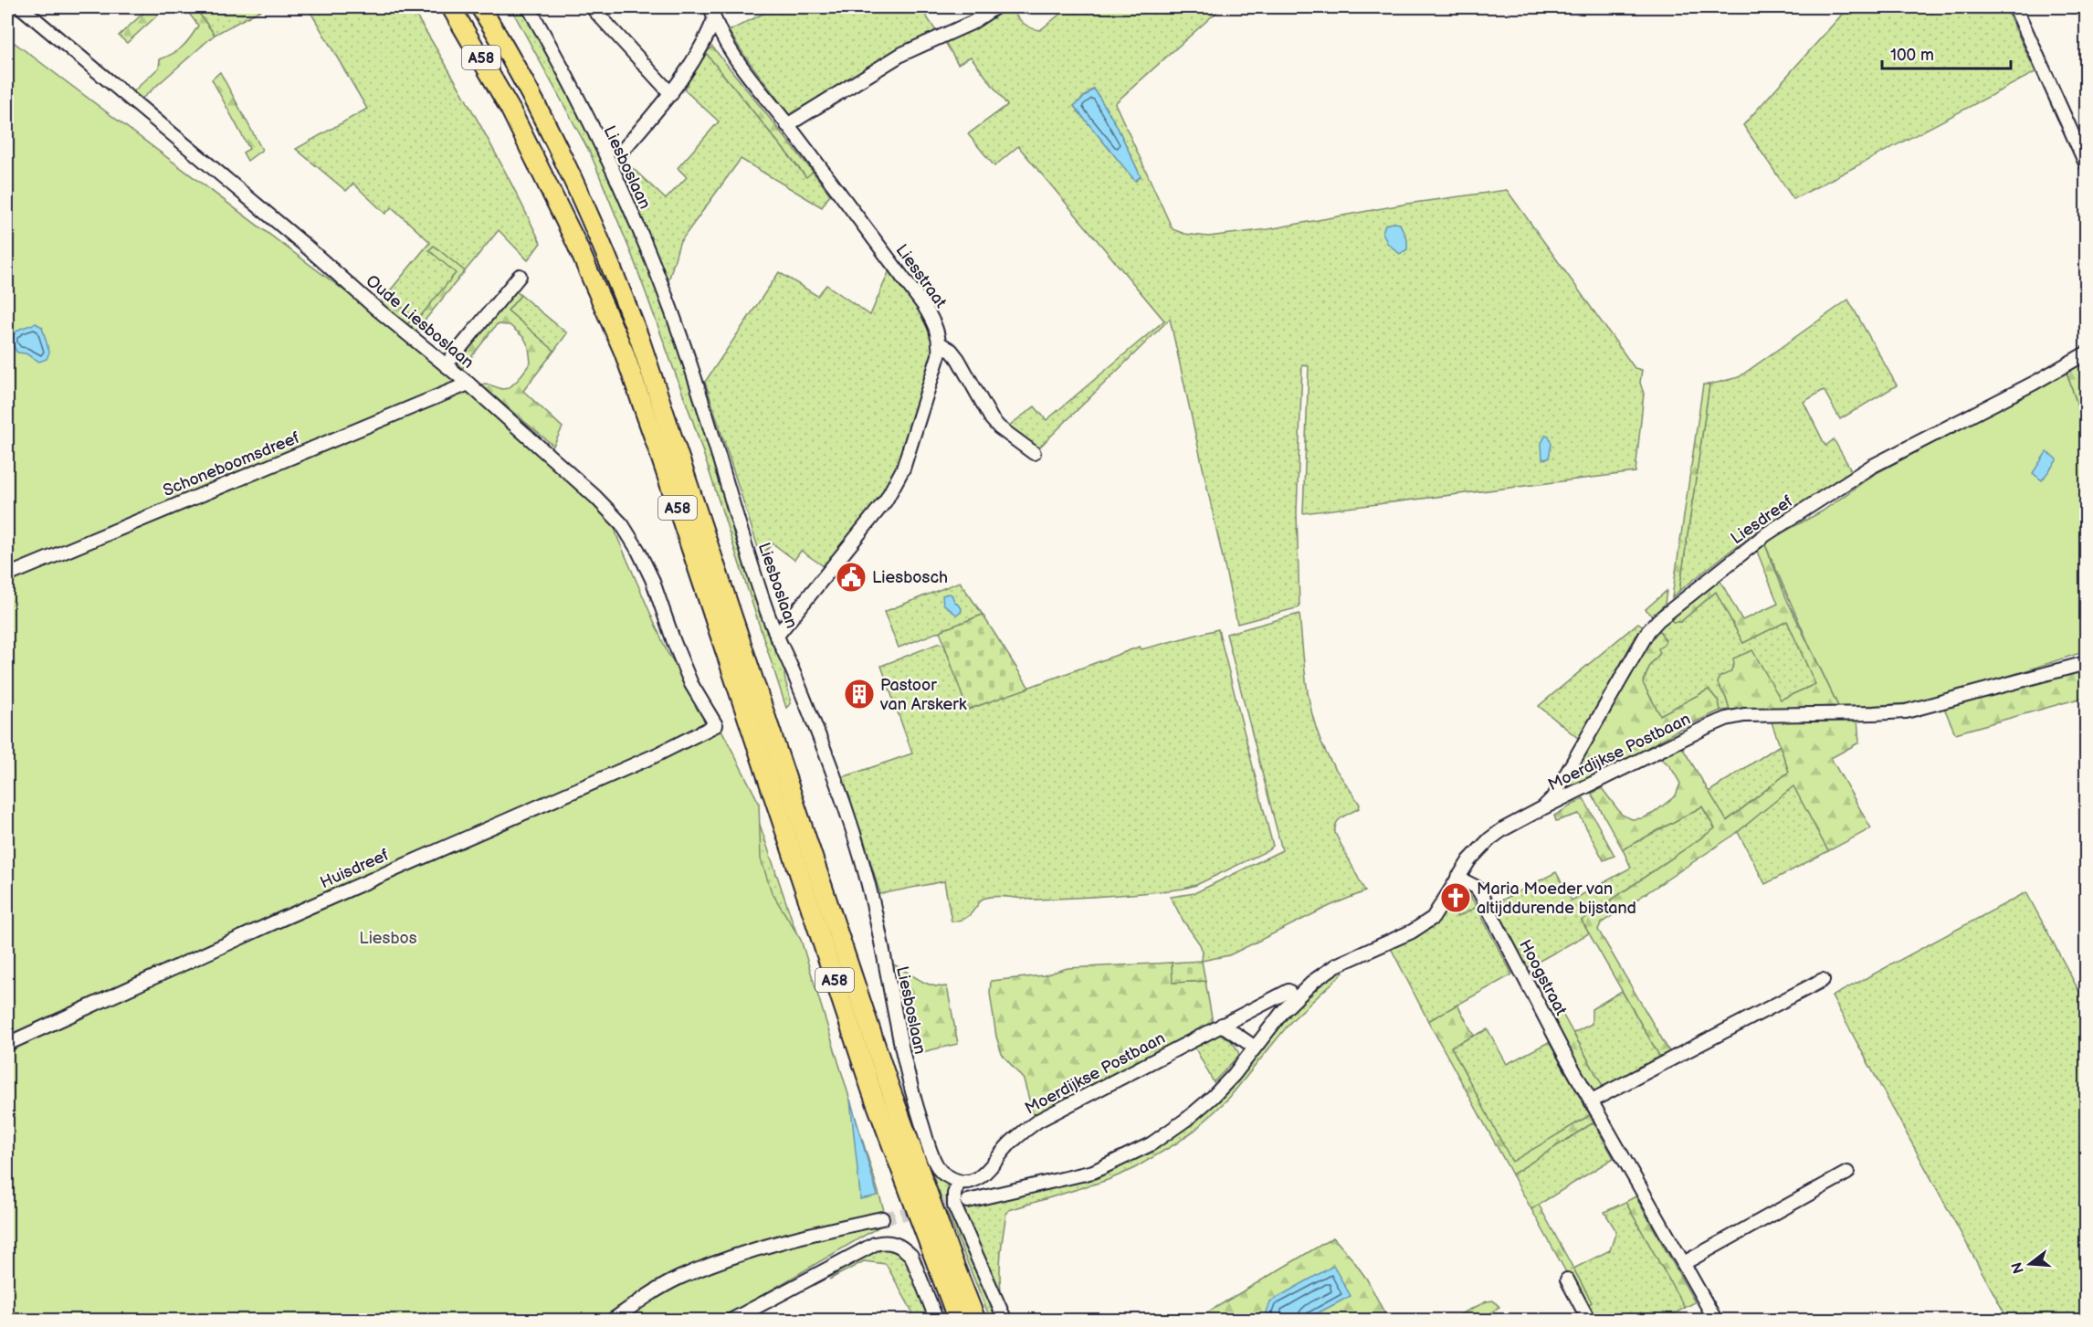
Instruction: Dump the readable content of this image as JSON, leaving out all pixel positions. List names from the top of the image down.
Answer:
{
  "streets": {
    "highway": ["A58"],
    "street": [
      "Liesboslaan",
      "Liesstraat",
      "Oude Liesboslaan",
      "Schoneboomsdreef",
      "Liesdreef",
      "Moerdijkse Postbaan",
      "Huisdreef",
      "Hoogstraat"
    ]
  },
  "crossings": [
    ["Liesboslaan", "Liesstraat"],
    ["Liesboslaan", "Moerdijkse Postbaan"],
    ["Oude Liesboslaan", "Schoneboomsdreef"],
    ["Oude Liesboslaan", "Huisdreef"],
    ["Liesdreef", "Moerdijkse Postbaan"],
    ["Moerdijkse Postbaan", "Hoogstraat"]
  ],
  "parks": ["Liesbos"],
  "places": {
    "public building": ["Liesbosch"],
    "building": ["Pastoor van Arskerk"],
    "church": ["Maria Moeder van altijddurende bijstand"]
  },
  "scale_bar": "100 m",
  "north": "left"
}
